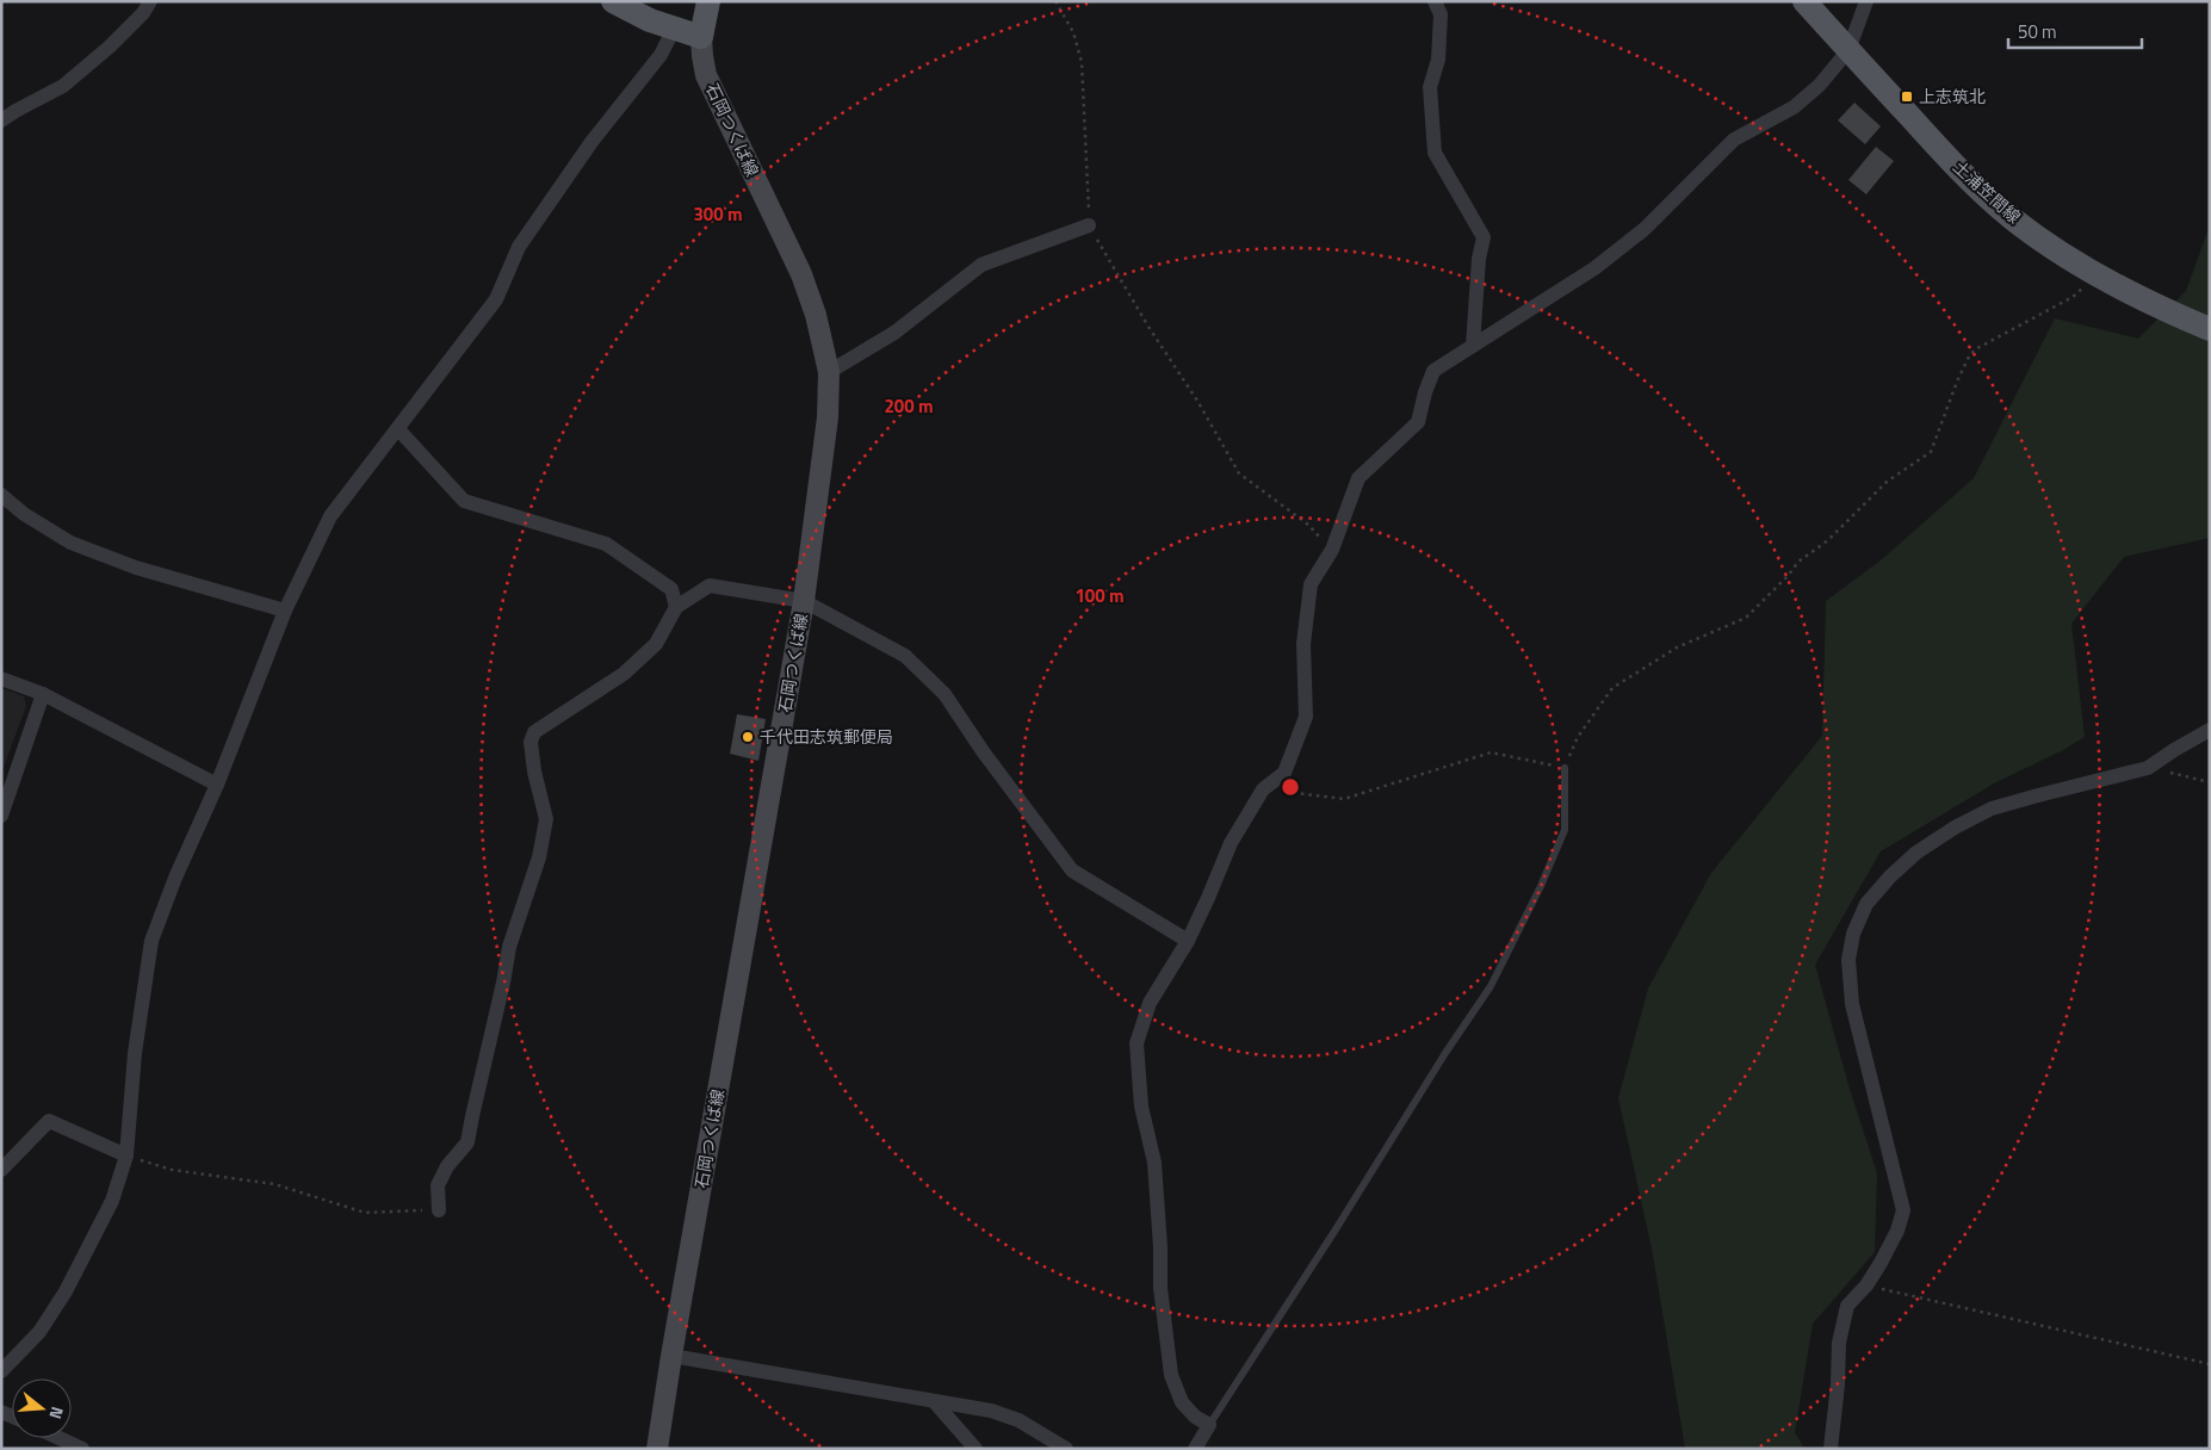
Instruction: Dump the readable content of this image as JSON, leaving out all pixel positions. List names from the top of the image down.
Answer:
{
  "streets": {
    "main road": ["石岡つくば線", "土浦笠間線"]
  },
  "places": {
    "transit": ["上志筑北"],
    "other": ["千代田志筑郵便局"]
  },
  "scale_bar": "50 m",
  "north": "right",
  "rings": ["300 m", "200 m", "100 m"]
}
